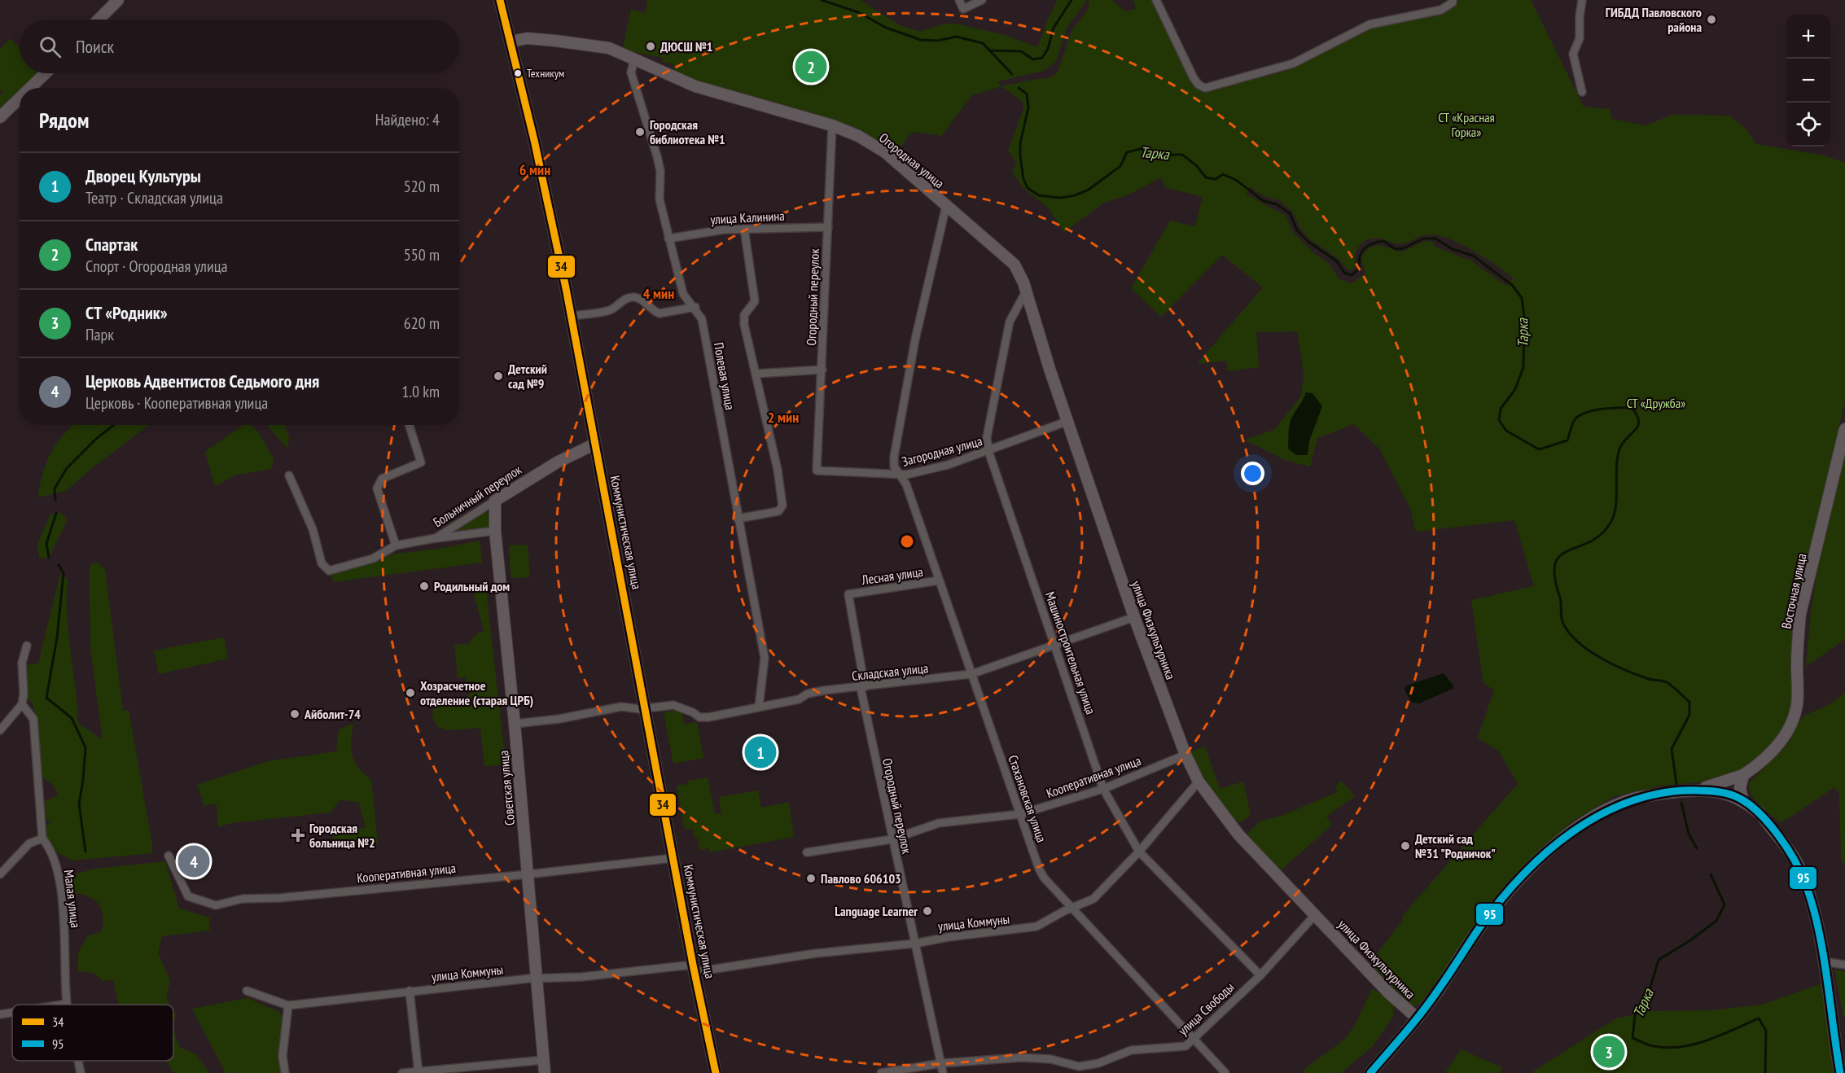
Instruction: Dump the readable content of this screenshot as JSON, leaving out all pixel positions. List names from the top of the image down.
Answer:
{
  "streets": {
    "street": [
      "Огородная улица",
      "улица Калинина",
      "Огородный переулок",
      "Полевая улица",
      "Загородная улица",
      "Больничный переулок",
      "Коммунистическая улица",
      "Лесная улица",
      "Восточная улица",
      "улица Физкультурника",
      "Машиностроительная улица",
      "Складская улица",
      "Кооперативная улица",
      "Советская улица",
      "Стахановская улица",
      "Малая улица",
      "улица Коммуны",
      "улица Свободы"
    ]
  },
  "crossings": [
    ["Огородная улица", "Огородный переулок"],
    ["Огородная улица", "Полевая улица"],
    ["Огородная улица", "Загородная улица"],
    ["Огородная улица", "Коммунистическая улица"],
    ["Огородная улица", "улица Физкультурника"],
    ["Огородная улица", "Стахановская улица"],
    ["улица Калинина", "Огородный переулок"],
    ["улица Калинина", "Полевая улица"],
    ["Огородный переулок", "Загородная улица"],
    ["Огородный переулок", "Лесная улица"],
    ["Огородный переулок", "Складская улица"],
    ["Огородный переулок", "Кооперативная улица"],
    ["Огородный переулок", "улица Коммуны"],
    ["Огородный переулок", "улица Свободы"],
    ["Полевая улица", "Складская улица"],
    ["Загородная улица", "улица Физкультурника"],
    ["Загородная улица", "Машиностроительная улица"],
    ["Загородная улица", "Стахановская улица"],
    ["Больничный переулок", "Коммунистическая улица"],
    ["Больничный переулок", "Советская улица"],
    ["Коммунистическая улица", "Складская улица"],
    ["Коммунистическая улица", "Кооперативная улица"],
    ["Коммунистическая улица", "улица Коммуны"],
    ["Лесная улица", "Стахановская улица"],
    ["улица Физкультурника", "Машиностроительная улица"],
    ["улица Физкультурника", "Складская улица"],
    ["улица Физкультурника", "Кооперативная улица"],
    ["улица Физкультурника", "улица Коммуны"],
    ["улица Физкультурника", "улица Свободы"],
    ["Машиностроительная улица", "Складская улица"],
    ["Машиностроительная улица", "Кооперативная улица"],
    ["Машиностроительная улица", "улица Коммуны"],
    ["Машиностроительная улица", "улица Свободы"],
    ["Складская улица", "Советская улица"],
    ["Складская улица", "Стахановская улица"],
    ["Кооперативная улица", "Советская улица"],
    ["Кооперативная улица", "Стахановская улица"],
    ["Советская улица", "улица Коммуны"],
    ["Стахановская улица", "улица Коммуны"],
    ["Стахановская улица", "улица Свободы"]
  ],
  "water": ["Тарка"],
  "parks": ["СТ «Красная Горка»", "СТ «Дружба»"],
  "places": {
    "other": [
      "ГИБДД Павловского района",
      "ДЮСШ №1",
      "Техникум",
      "Городская библиотека №1",
      "Детский сад №9",
      "Родильный дом",
      "Хозрасчетное отделение (старая ЦРБ)",
      "Айболит-74",
      "Детский сад №31 \"Родничок\"",
      "Павлово 606103",
      "Language Learner"
    ],
    "health": ["Городская больница №2"]
  },
  "lines": ["transit line 34", "transit line 95"],
  "legend": ["34", "95"],
  "page": {
    "map_buttons": ["+", "−"],
    "search": "Поиск",
    "pins": [
      "2",
      "1",
      "4",
      "3"
    ],
    "heading": ["Рядом", "Найдено: 4"],
    "list": [
      {
        "mark": "1",
        "name": "Дворец Культуры",
        "note": "Театр · Складская улица",
        "value": "520 m"
      },
      {
        "mark": "2",
        "name": "Спартак",
        "note": "Спорт · Огородная улица",
        "value": "550 m"
      },
      {
        "mark": "3",
        "name": "СТ «Родник»",
        "note": "Парк",
        "value": "620 m"
      },
      {
        "mark": "4",
        "name": "Церковь Адвентистов Седьмого дня",
        "note": "Церковь · Кооперативная улица",
        "value": "1.0 km"
      }
    ]
  },
  "rings": ["6 мин", "4 мин", "2 мин"]
}
